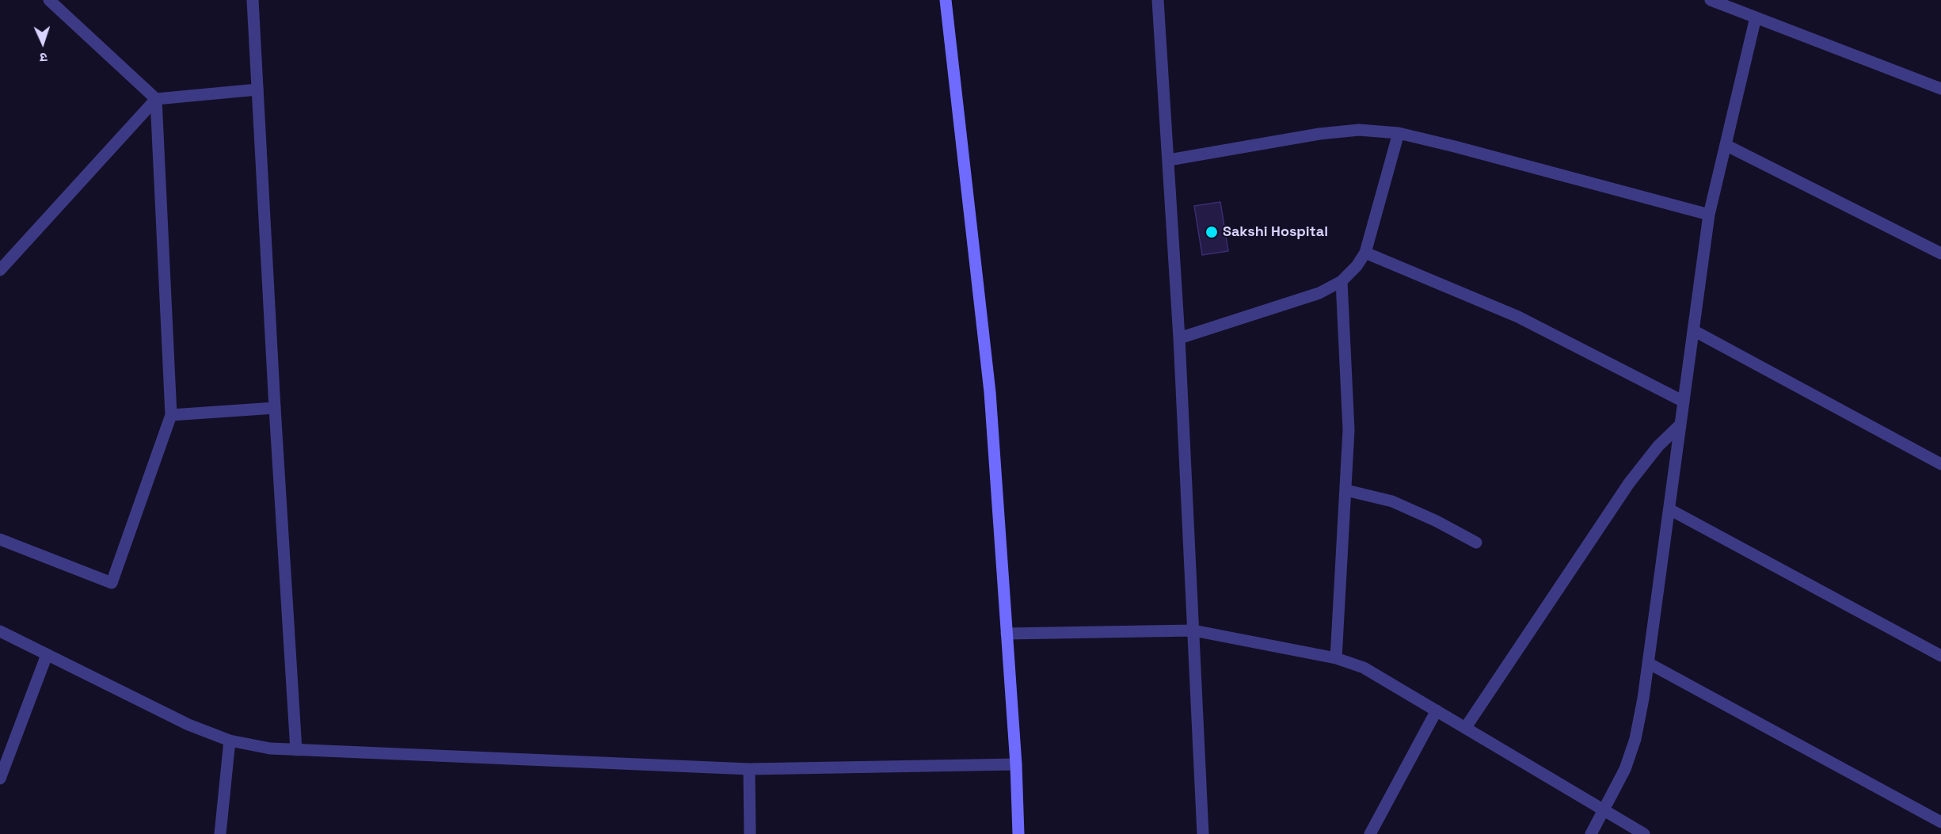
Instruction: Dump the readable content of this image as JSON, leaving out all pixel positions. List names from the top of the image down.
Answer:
{
  "places": ["Sakshi Hospital"],
  "north": "bottom"
}
